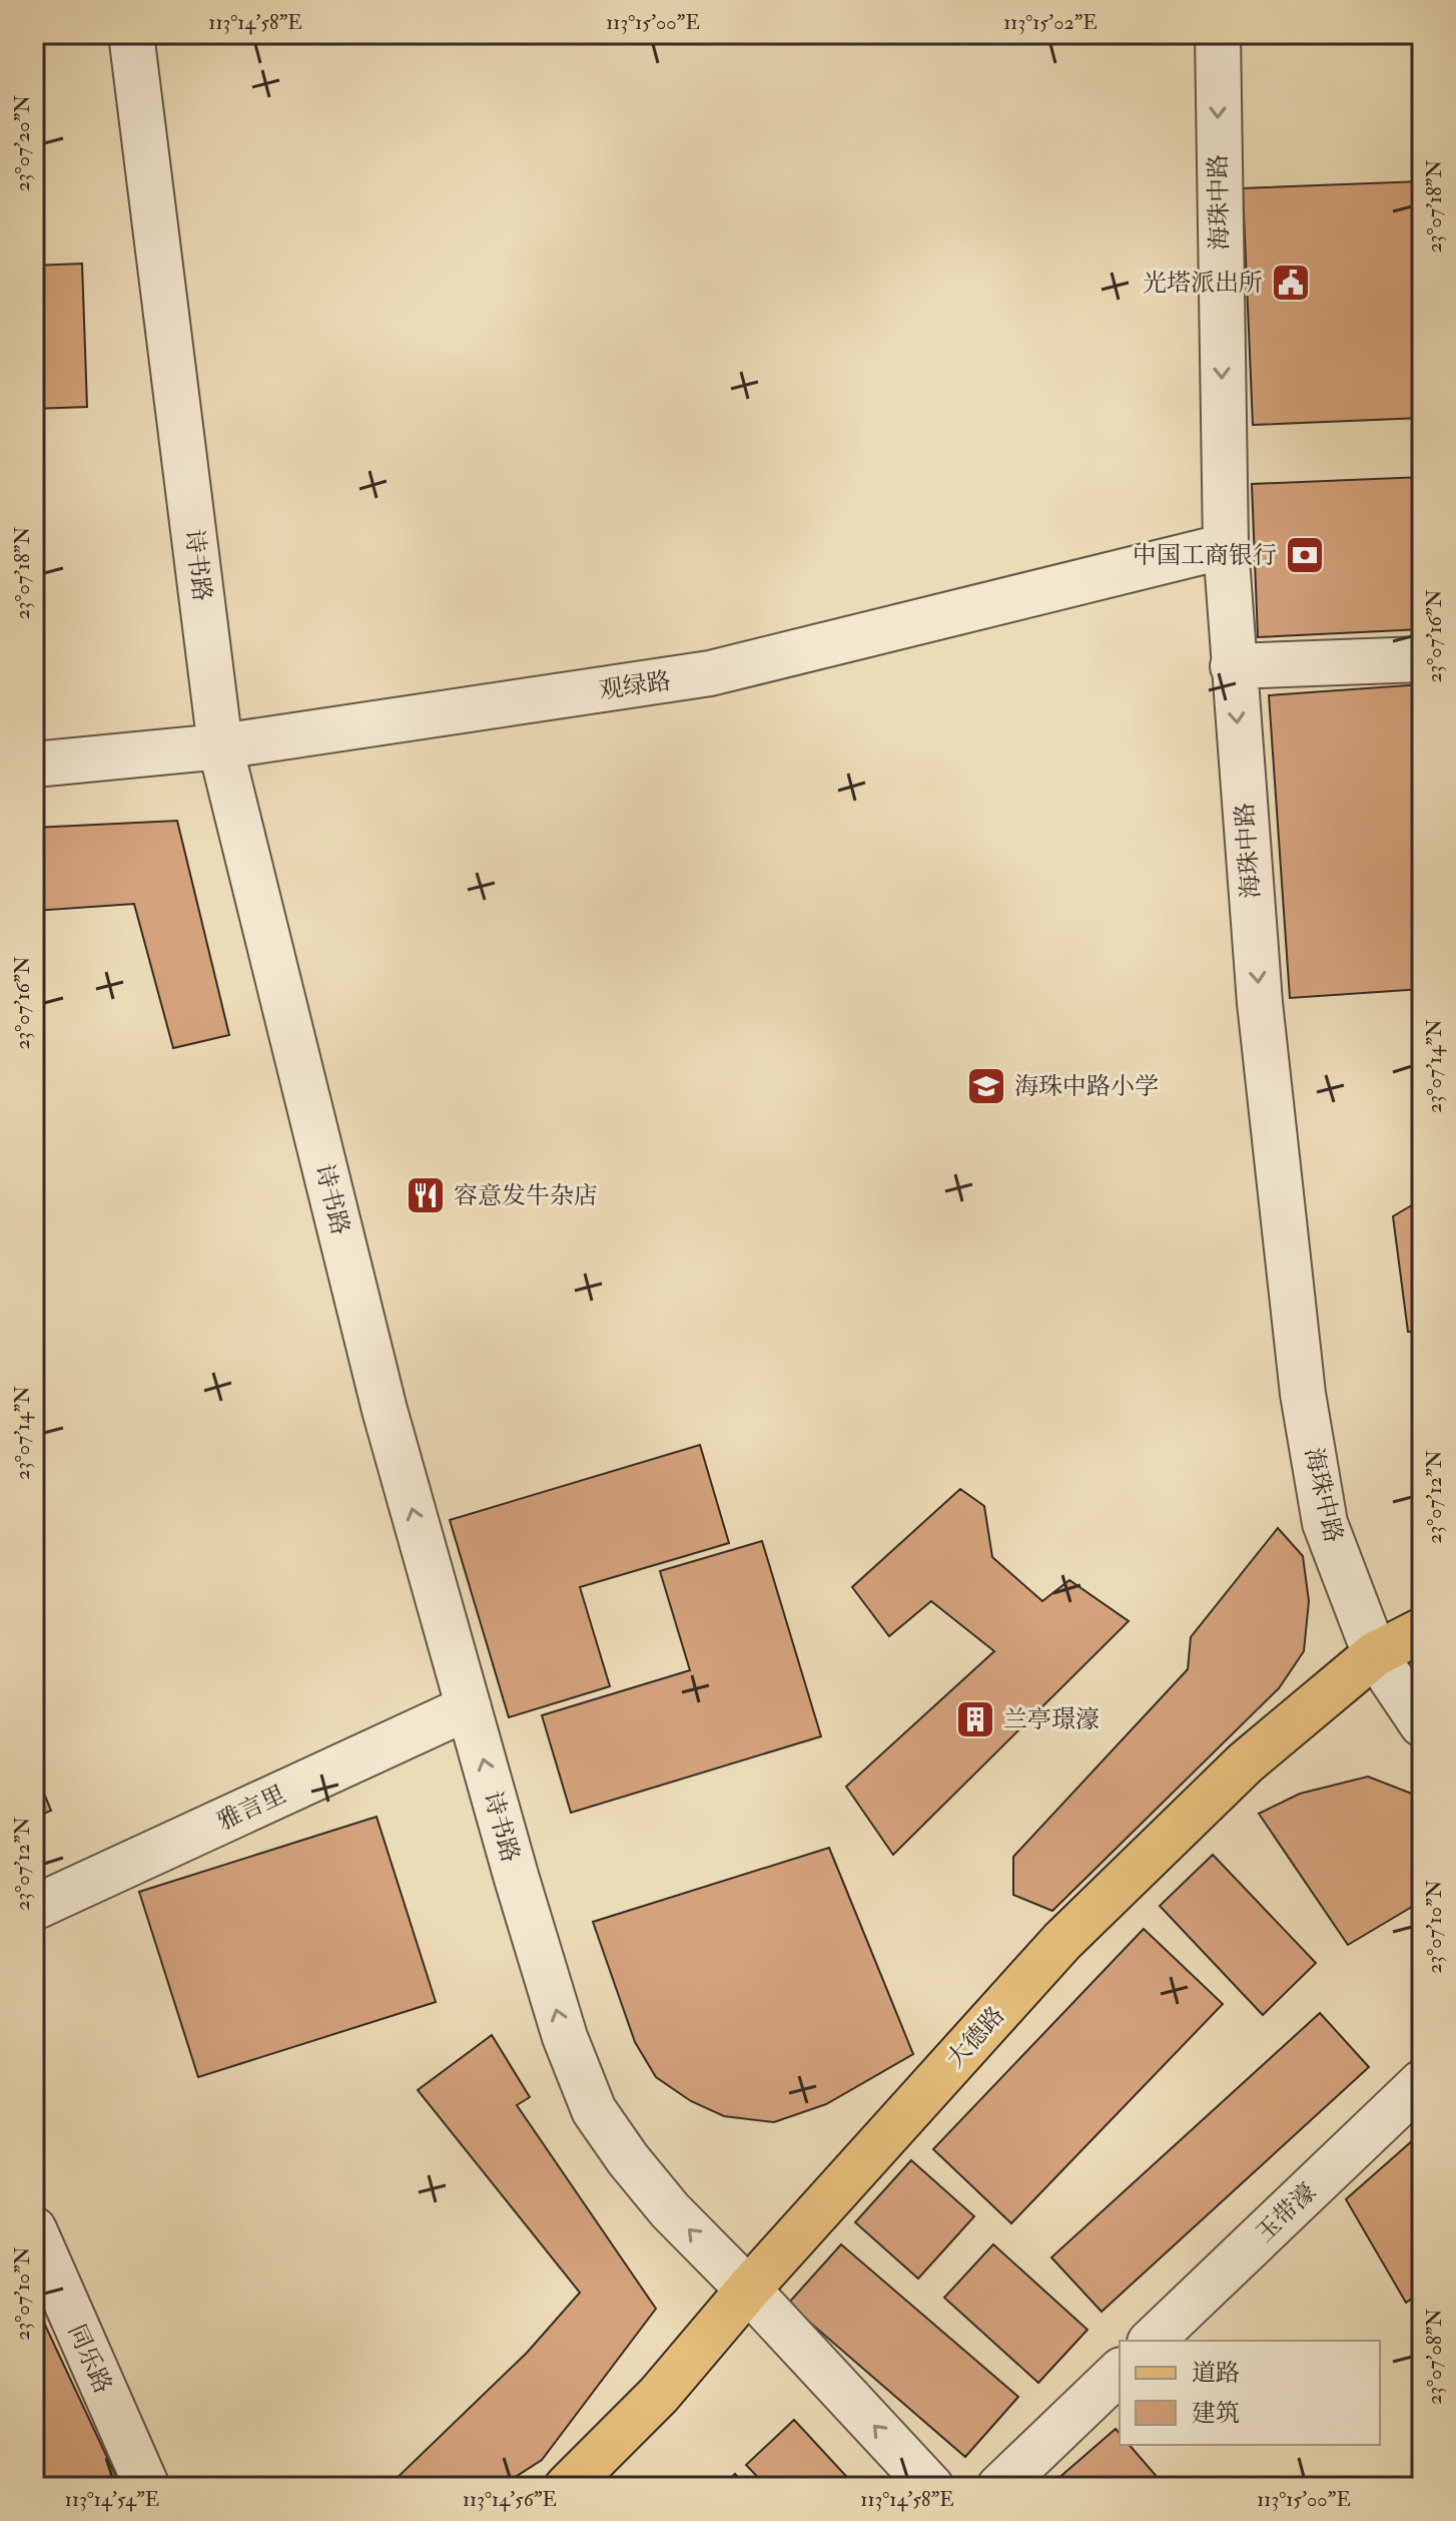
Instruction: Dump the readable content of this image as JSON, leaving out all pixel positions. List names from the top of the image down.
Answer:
{
  "streets": {
    "main road": ["大德路"],
    "street": [
      "海珠中路",
      "诗书路",
      "观绿路",
      "雅言里",
      "玉带濠",
      "同乐路"
    ]
  },
  "crossings": [
    ["海珠中路", "观绿路"],
    ["海珠中路", "大德路"],
    ["诗书路", "观绿路"],
    ["诗书路", "雅言里"],
    ["诗书路", "大德路"]
  ],
  "one_way": ["海珠中路", "诗书路"],
  "places": {
    "public building": ["光塔派出所"],
    "bank": ["中国工商银行"],
    "school or university": ["海珠中路小学"],
    "restaurant": ["容意发牛杂店"],
    "building": ["兰亭璟濠"]
  },
  "legend": ["道路", "建筑"],
  "coordinates": [
    "113°14'58\"E",
    "113°15'00\"E",
    "113°15'02\"E",
    "23°07'20\"N",
    "23°07'18\"N",
    "23°07'16\"N",
    "23°07'14\"N",
    "23°07'12\"N",
    "23°07'10\"N",
    "23°07'08\"N",
    "113°14'54\"E",
    "113°14'56\"E"
  ]
}
